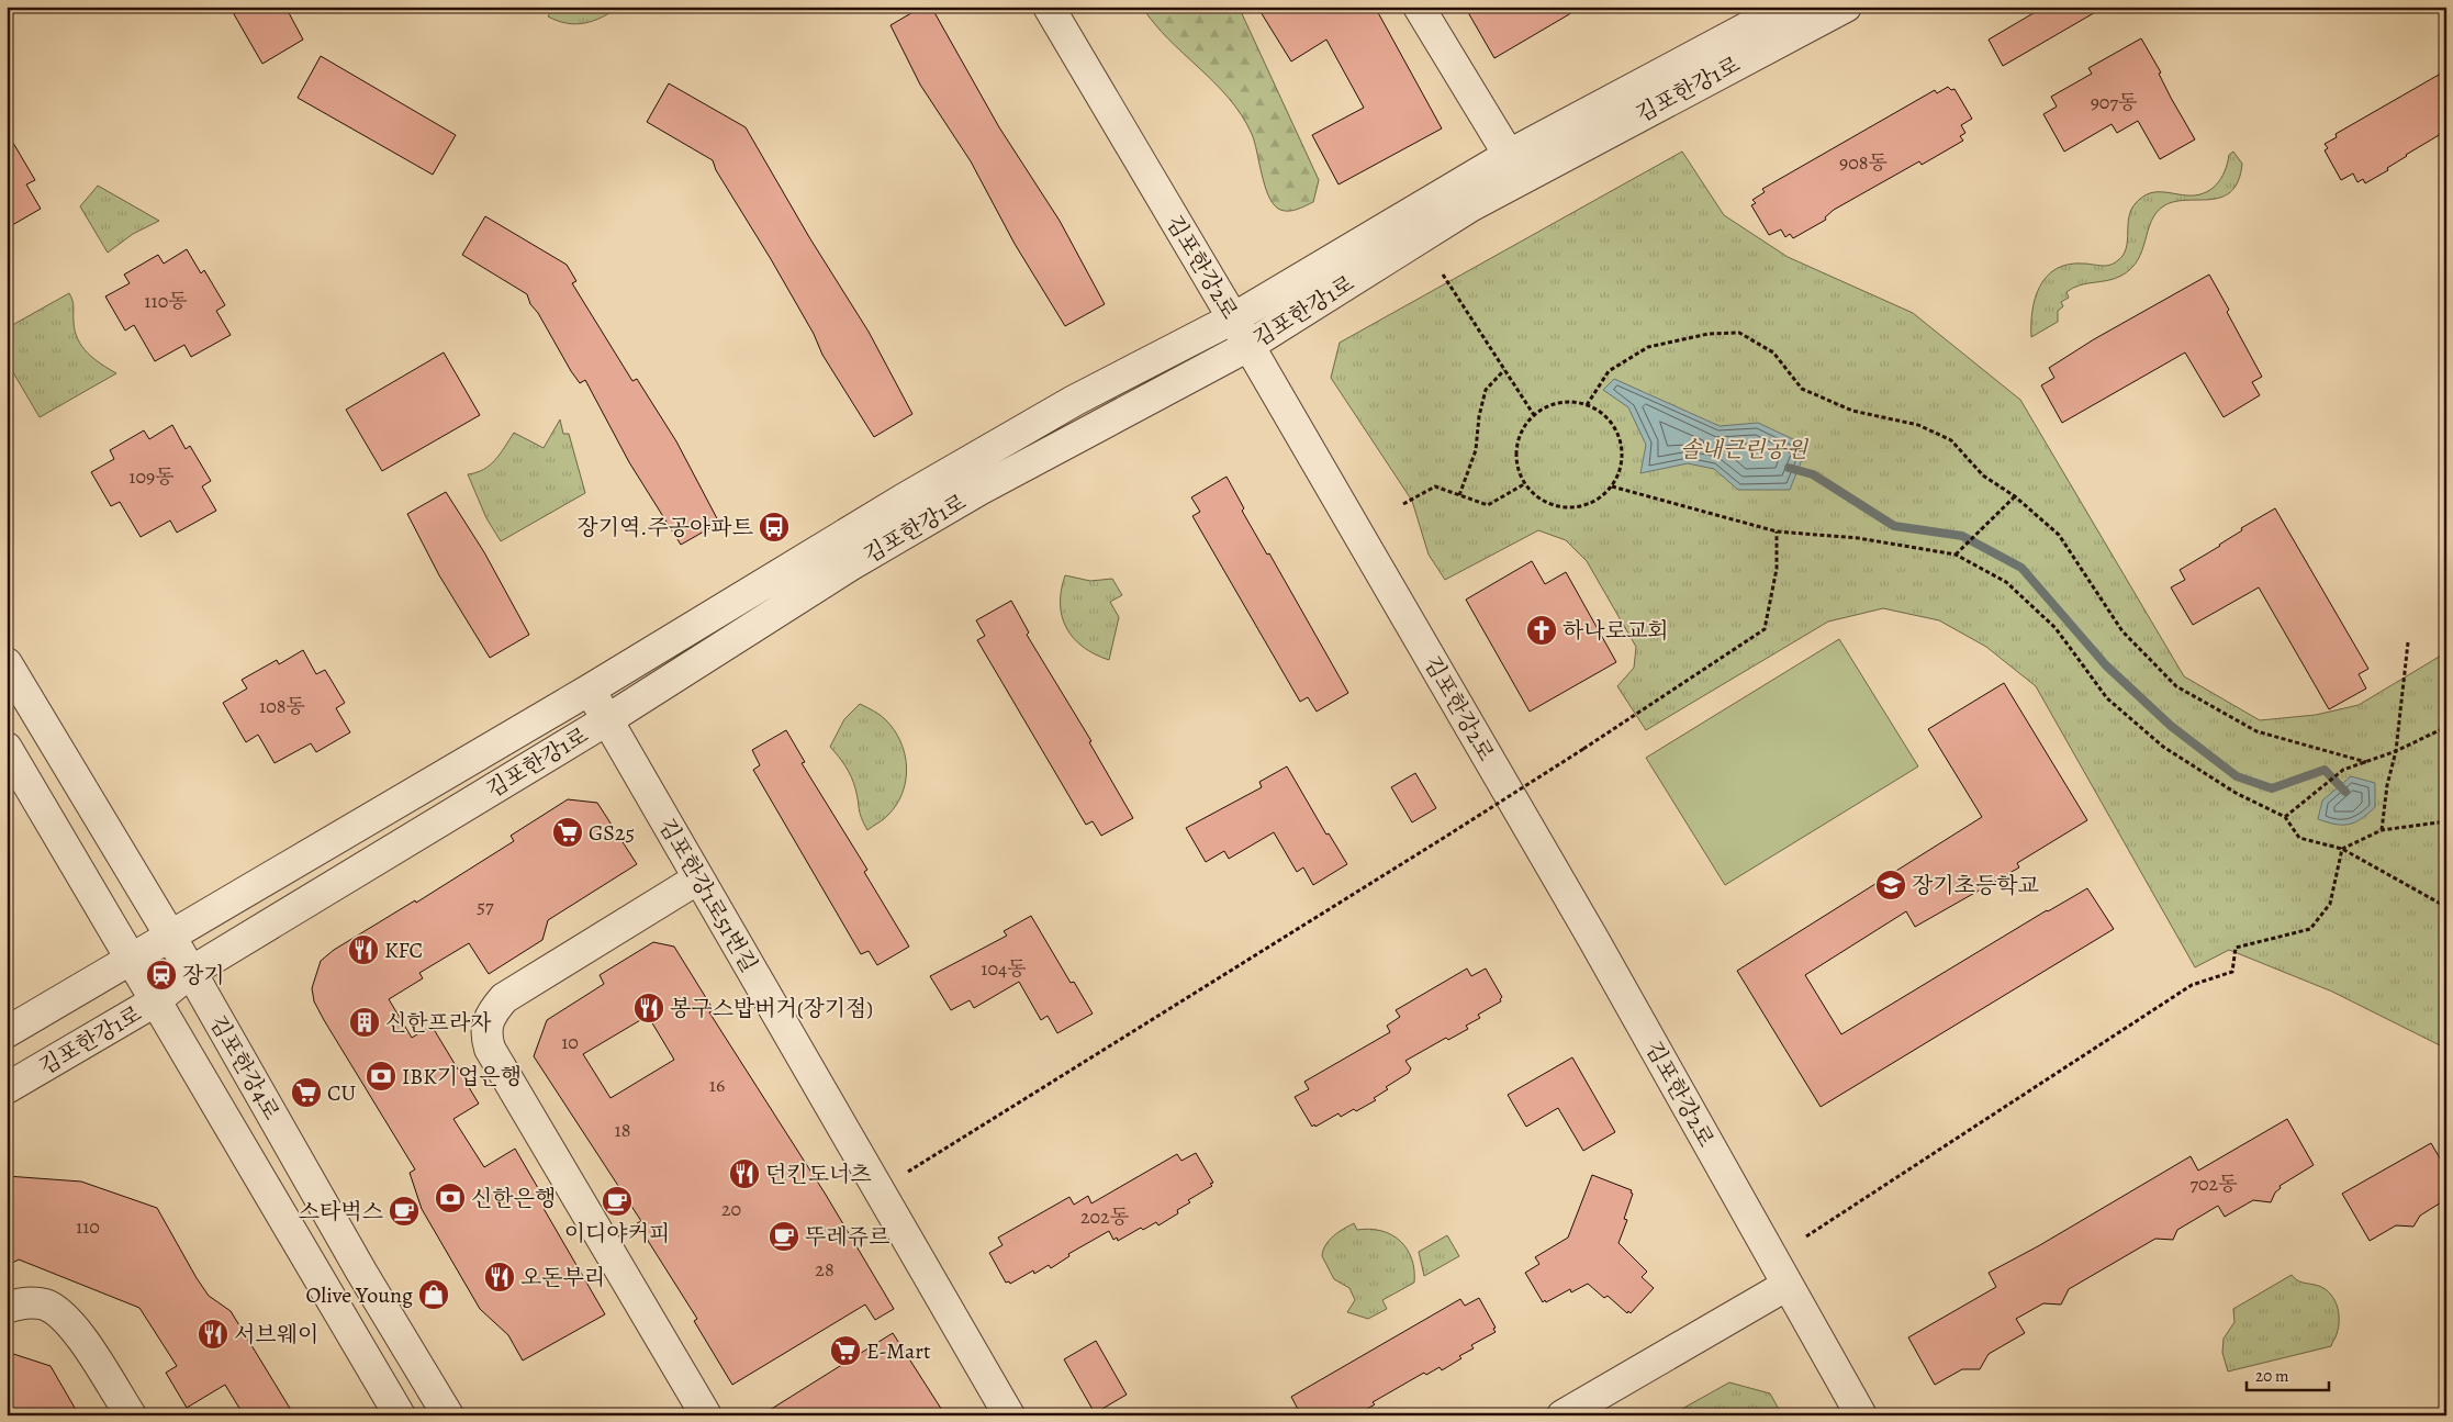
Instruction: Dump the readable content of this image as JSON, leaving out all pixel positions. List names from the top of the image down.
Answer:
{
  "streets": {
    "street": [
      "김포한강1로",
      "김포한강2로",
      "김포한강1로51번길",
      "김포한강4로"
    ]
  },
  "crossings": [
    ["김포한강1로", "김포한강2로"],
    ["김포한강1로", "김포한강1로51번길"],
    ["김포한강1로", "김포한강4로"]
  ],
  "parks": ["솔내근린공원"],
  "places": {
    "bus stop": ["장기역.주공아파트"],
    "church": ["하나로교회"],
    "supermarket": ["GS25", "CU", "E-Mart"],
    "school or university": ["장기초등학교"],
    "restaurant": [
      "KFC",
      "봉구스밥버거(장기점)",
      "던킨도너츠",
      "오돈부리",
      "서브웨이"
    ],
    "station": ["장기"],
    "building": ["신한프라자"],
    "bank": ["IBK기업은행", "신한은행"],
    "cafe": ["이디야커피", "스타벅스", "뚜레쥬르"],
    "shop": ["Olive Young"]
  },
  "house_numbers": [
    "907동",
    "908동",
    "110동",
    "109동",
    "108동",
    "57",
    "104동",
    "10",
    "16",
    "18",
    "702동",
    "20",
    "202동",
    "110",
    "28"
  ],
  "scale_bar": "20 m"
}
